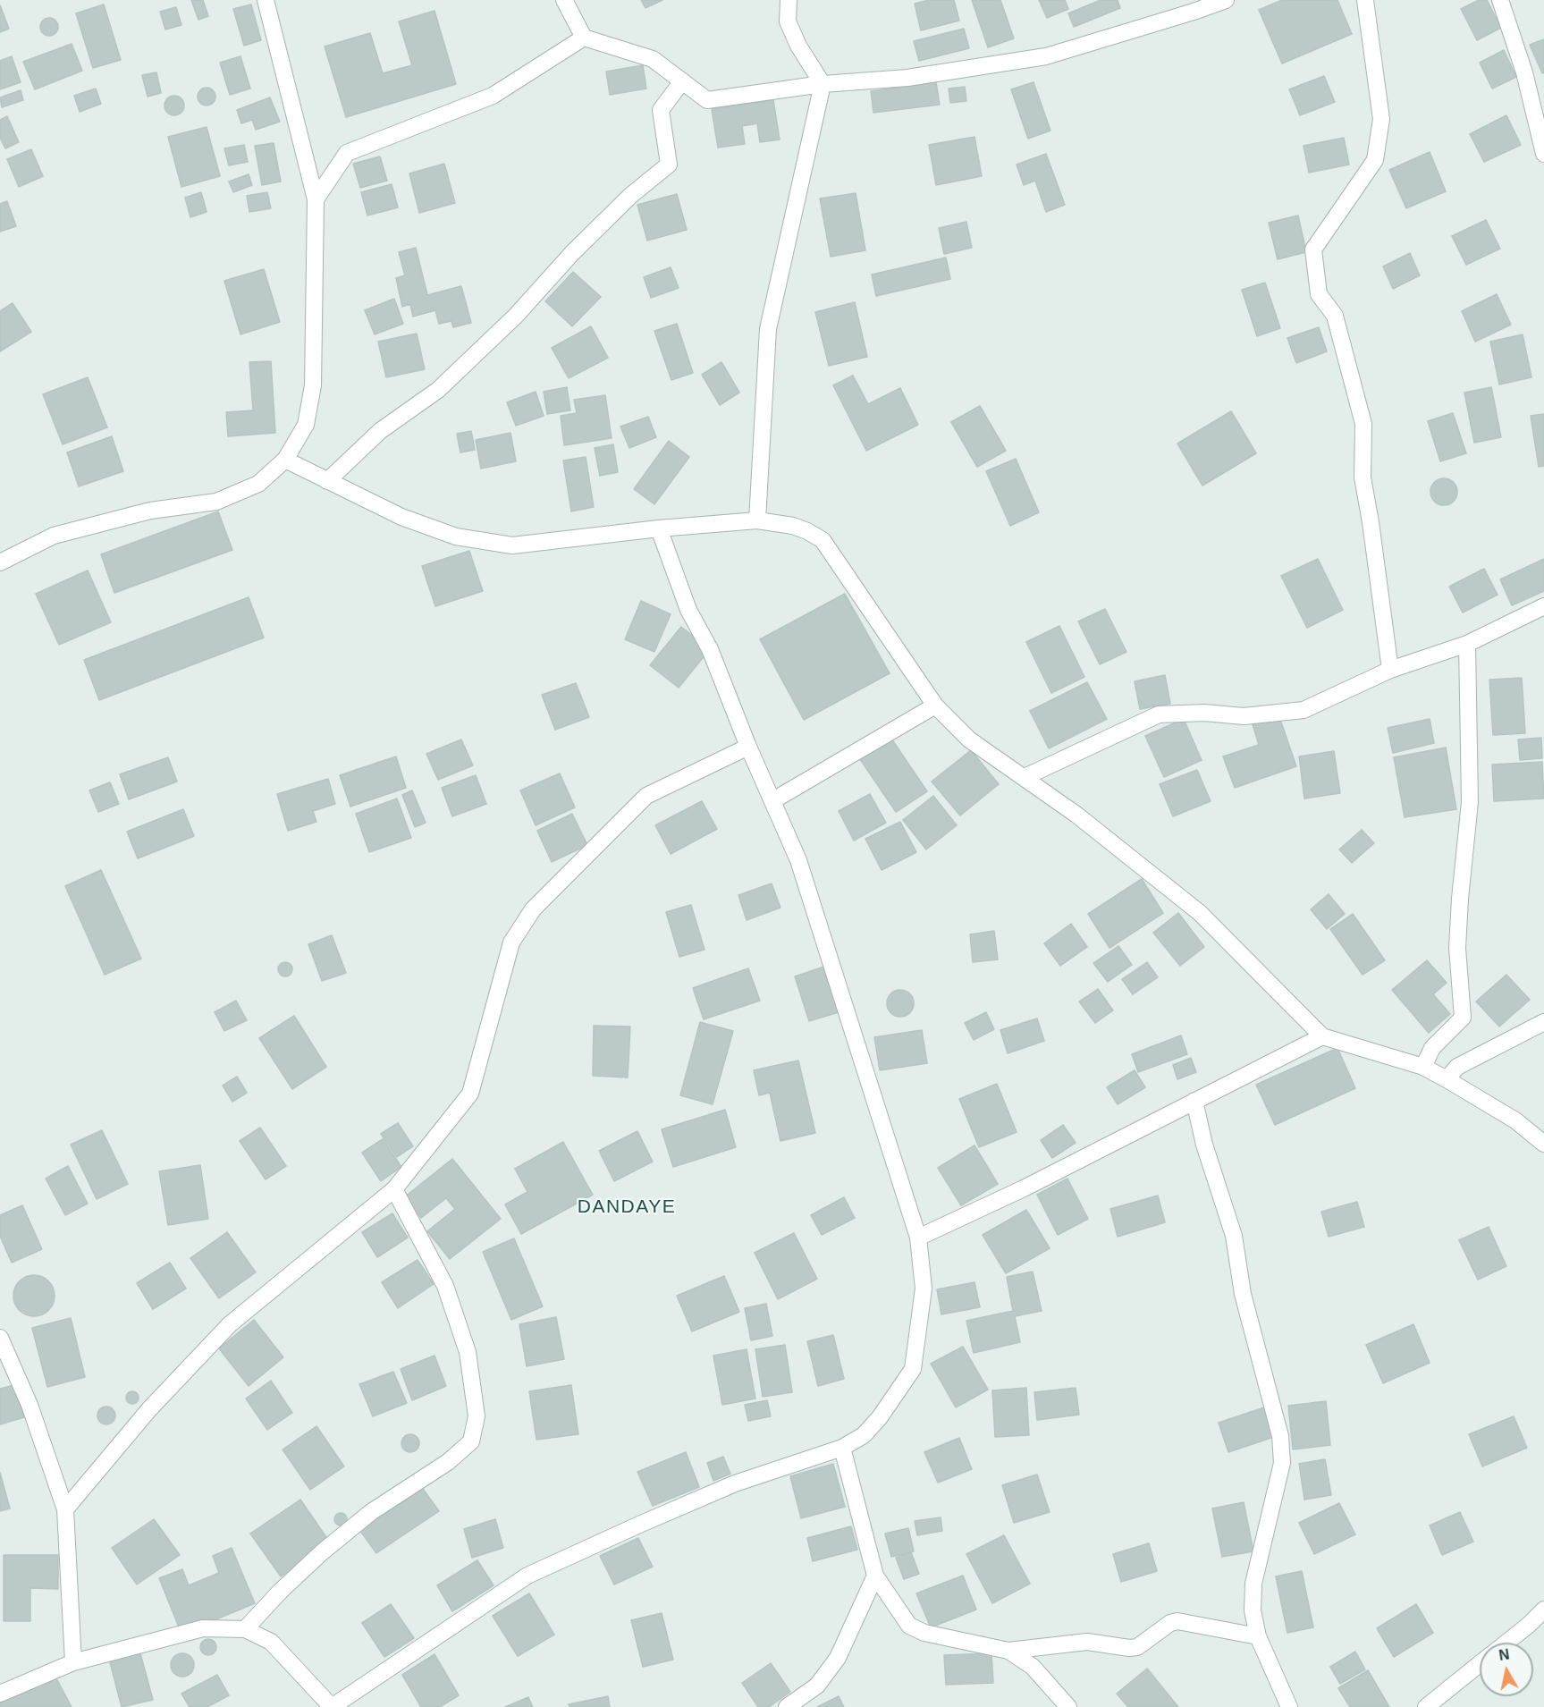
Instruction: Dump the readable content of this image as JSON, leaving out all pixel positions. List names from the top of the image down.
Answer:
{
  "districts": ["DANDAYE"],
  "north": "top"
}
